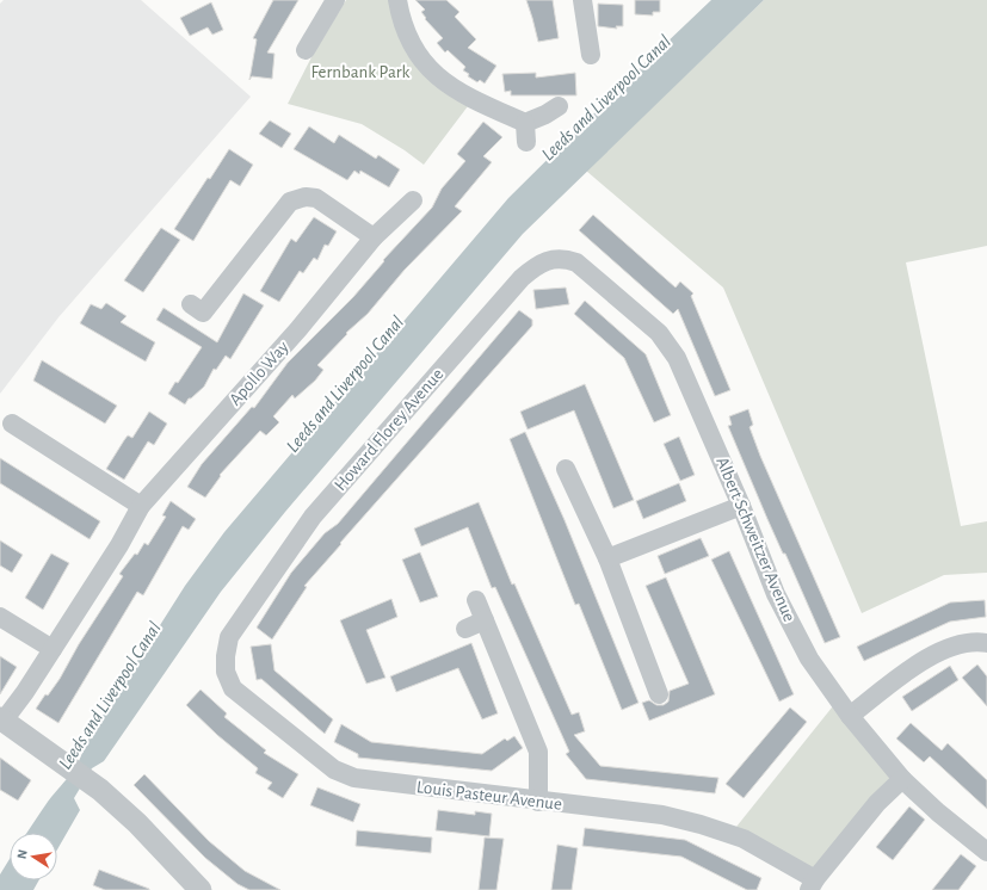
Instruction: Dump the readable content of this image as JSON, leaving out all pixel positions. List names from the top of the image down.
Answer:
{
  "streets": {
    "street": [
      "Apollo Way",
      "Howard Florey Avenue",
      "Albert Schweitzer Avenue",
      "Louis Pasteur Avenue"
    ]
  },
  "crossings": [
    ["Howard Florey Avenue", "Albert Schweitzer Avenue"],
    ["Howard Florey Avenue", "Louis Pasteur Avenue"]
  ],
  "water": ["Leeds and Liverpool Canal"],
  "parks": ["Fernbank Park"],
  "north": "left"
}
